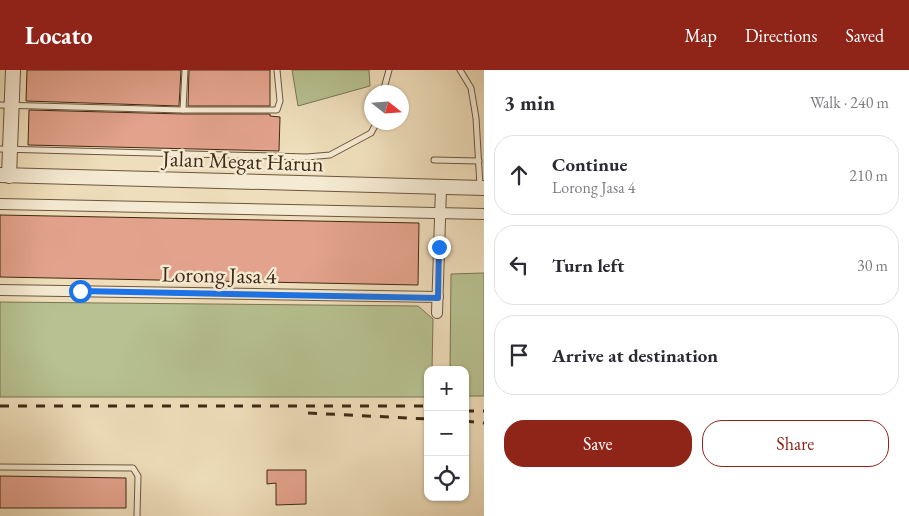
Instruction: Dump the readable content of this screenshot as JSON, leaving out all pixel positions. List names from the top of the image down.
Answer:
{
  "streets": {
    "street": ["Jalan Megat Harun", "Lorong Jasa 4"]
  },
  "north": "right",
  "page": {
    "header": "Locato",
    "nav": ["Map", "Directions", "Saved"],
    "heading": ["3 min", "Walk · 240 m"],
    "list": [
      ["Continue", "Lorong Jasa 4", "210 m"],
      ["Turn left", "30 m"],
      "Arrive at destination"
    ],
    "map_buttons": ["+", "−"],
    "buttons": ["Save", "Share"]
  }
}
